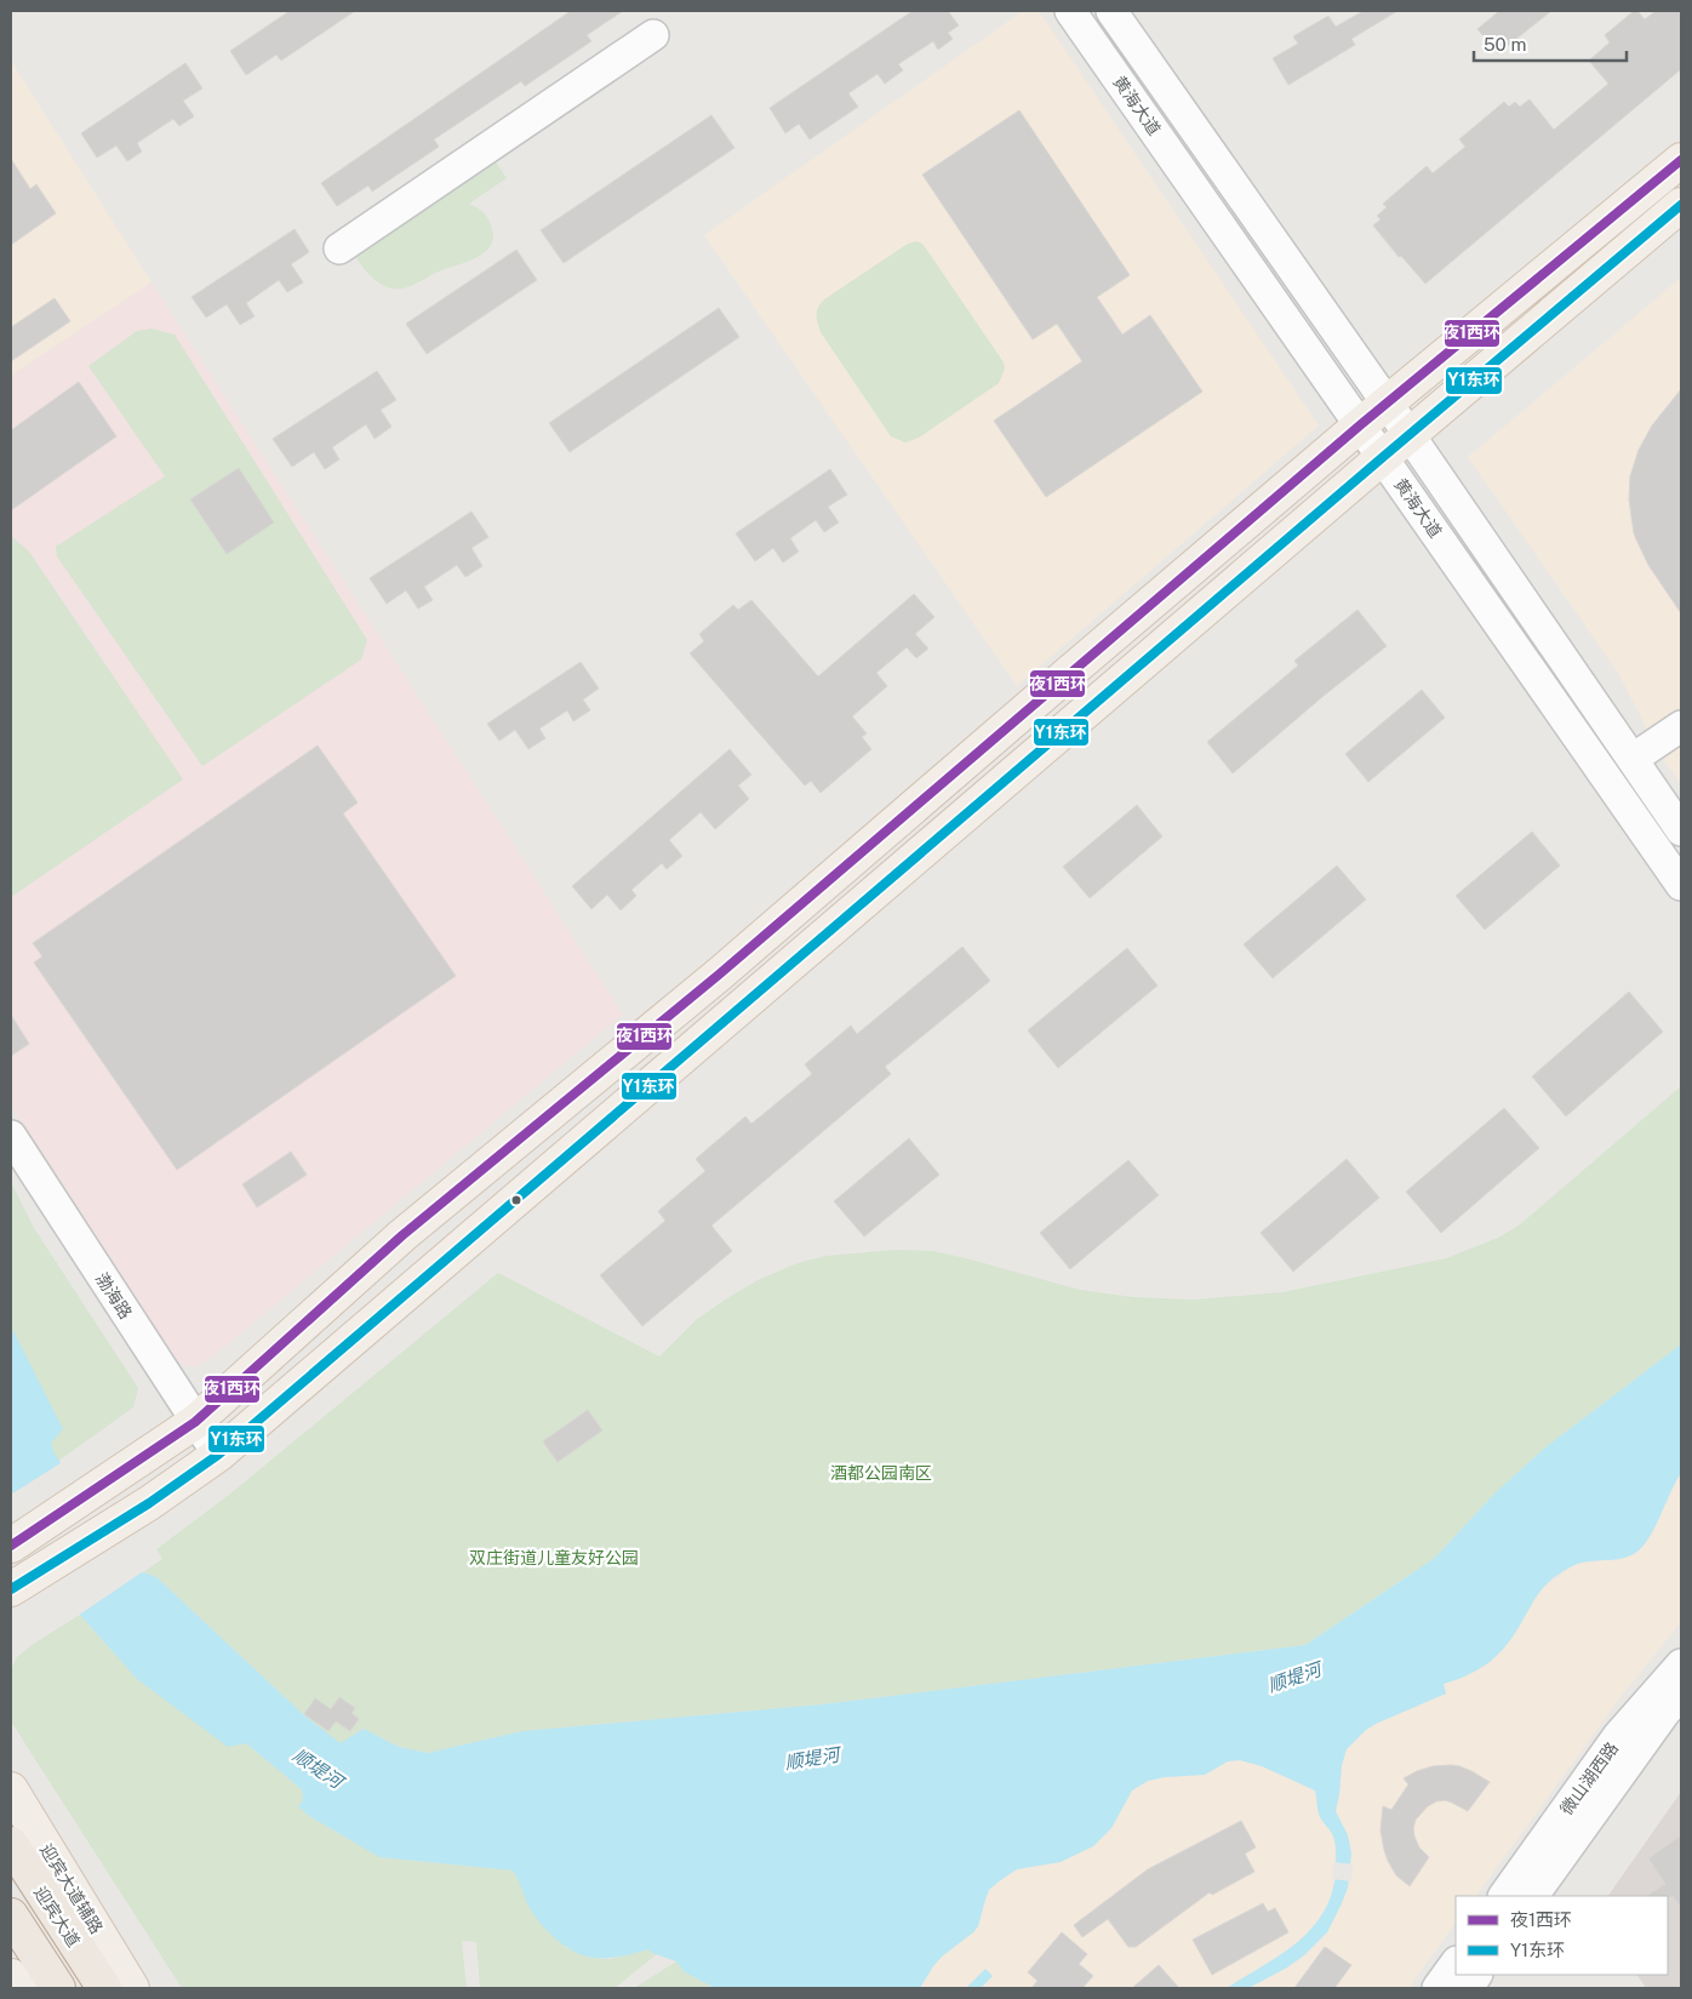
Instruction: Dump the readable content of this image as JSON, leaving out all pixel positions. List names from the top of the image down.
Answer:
{
  "streets": {
    "highway": ["迎宾大道"],
    "main road": ["迎宾大道辅路"],
    "street": ["黄海大道", "渤海路", "微山湖西路"]
  },
  "water": ["顺堤河"],
  "parks": ["酒都公园南区", "双庄街道儿童友好公园"],
  "lines": ["transit line 夜1西环", "transit line Y1东环"],
  "legend": ["夜1西环", "Y1东环"],
  "scale_bar": "50 m"
}
